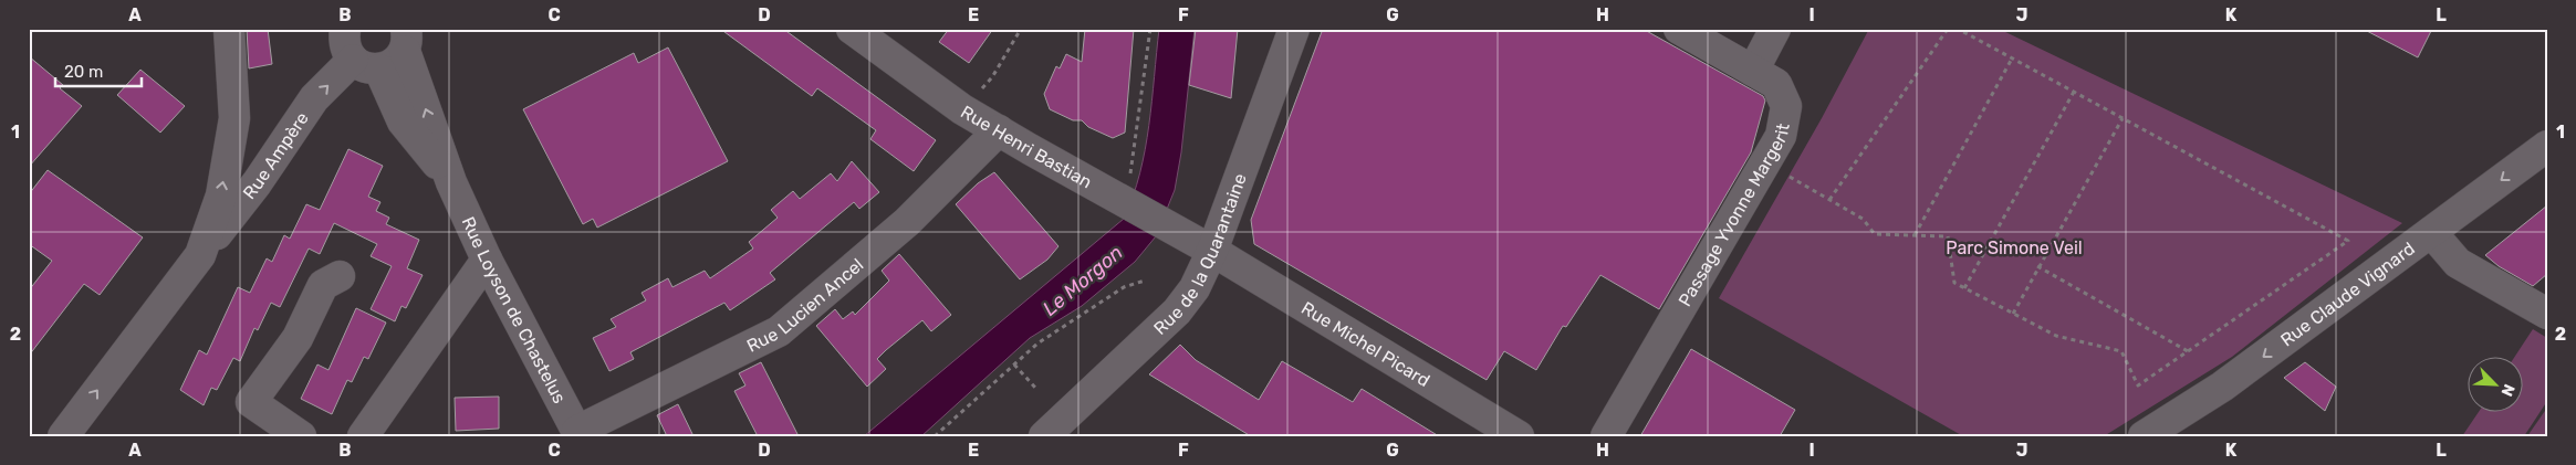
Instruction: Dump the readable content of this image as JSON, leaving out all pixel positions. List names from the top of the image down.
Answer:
{
  "streets": {
    "street": [
      "Rue Henri Bastian",
      "Rue Ampère",
      "Passage Yvonne Margerit",
      "Rue de la Quarantaine",
      "Rue Claude Vignard",
      "Rue Lucien Ancel",
      "Rue Loyson de Chastelus",
      "Rue Michel Picard"
    ]
  },
  "crossings": [
    ["Rue Henri Bastian", "Rue de la Quarantaine"],
    ["Rue Henri Bastian", "Rue Lucien Ancel"],
    ["Rue Henri Bastian", "Rue Michel Picard"],
    ["Rue Ampère", "Rue Loyson de Chastelus"],
    ["Rue de la Quarantaine", "Rue Michel Picard"],
    ["Rue Lucien Ancel", "Rue Loyson de Chastelus"]
  ],
  "one_way": ["Rue Claude Vignard"],
  "water": ["Le Morgon"],
  "parks": ["Parc Simone Veil"],
  "scale_bar": "20 m",
  "north": "bottom right",
  "grid": {
    "columns": [
      "A",
      "B",
      "C",
      "D",
      "E",
      "F",
      "G",
      "H",
      "I",
      "J",
      "K",
      "L"
    ],
    "rows": ["1", "2"]
  }
}
